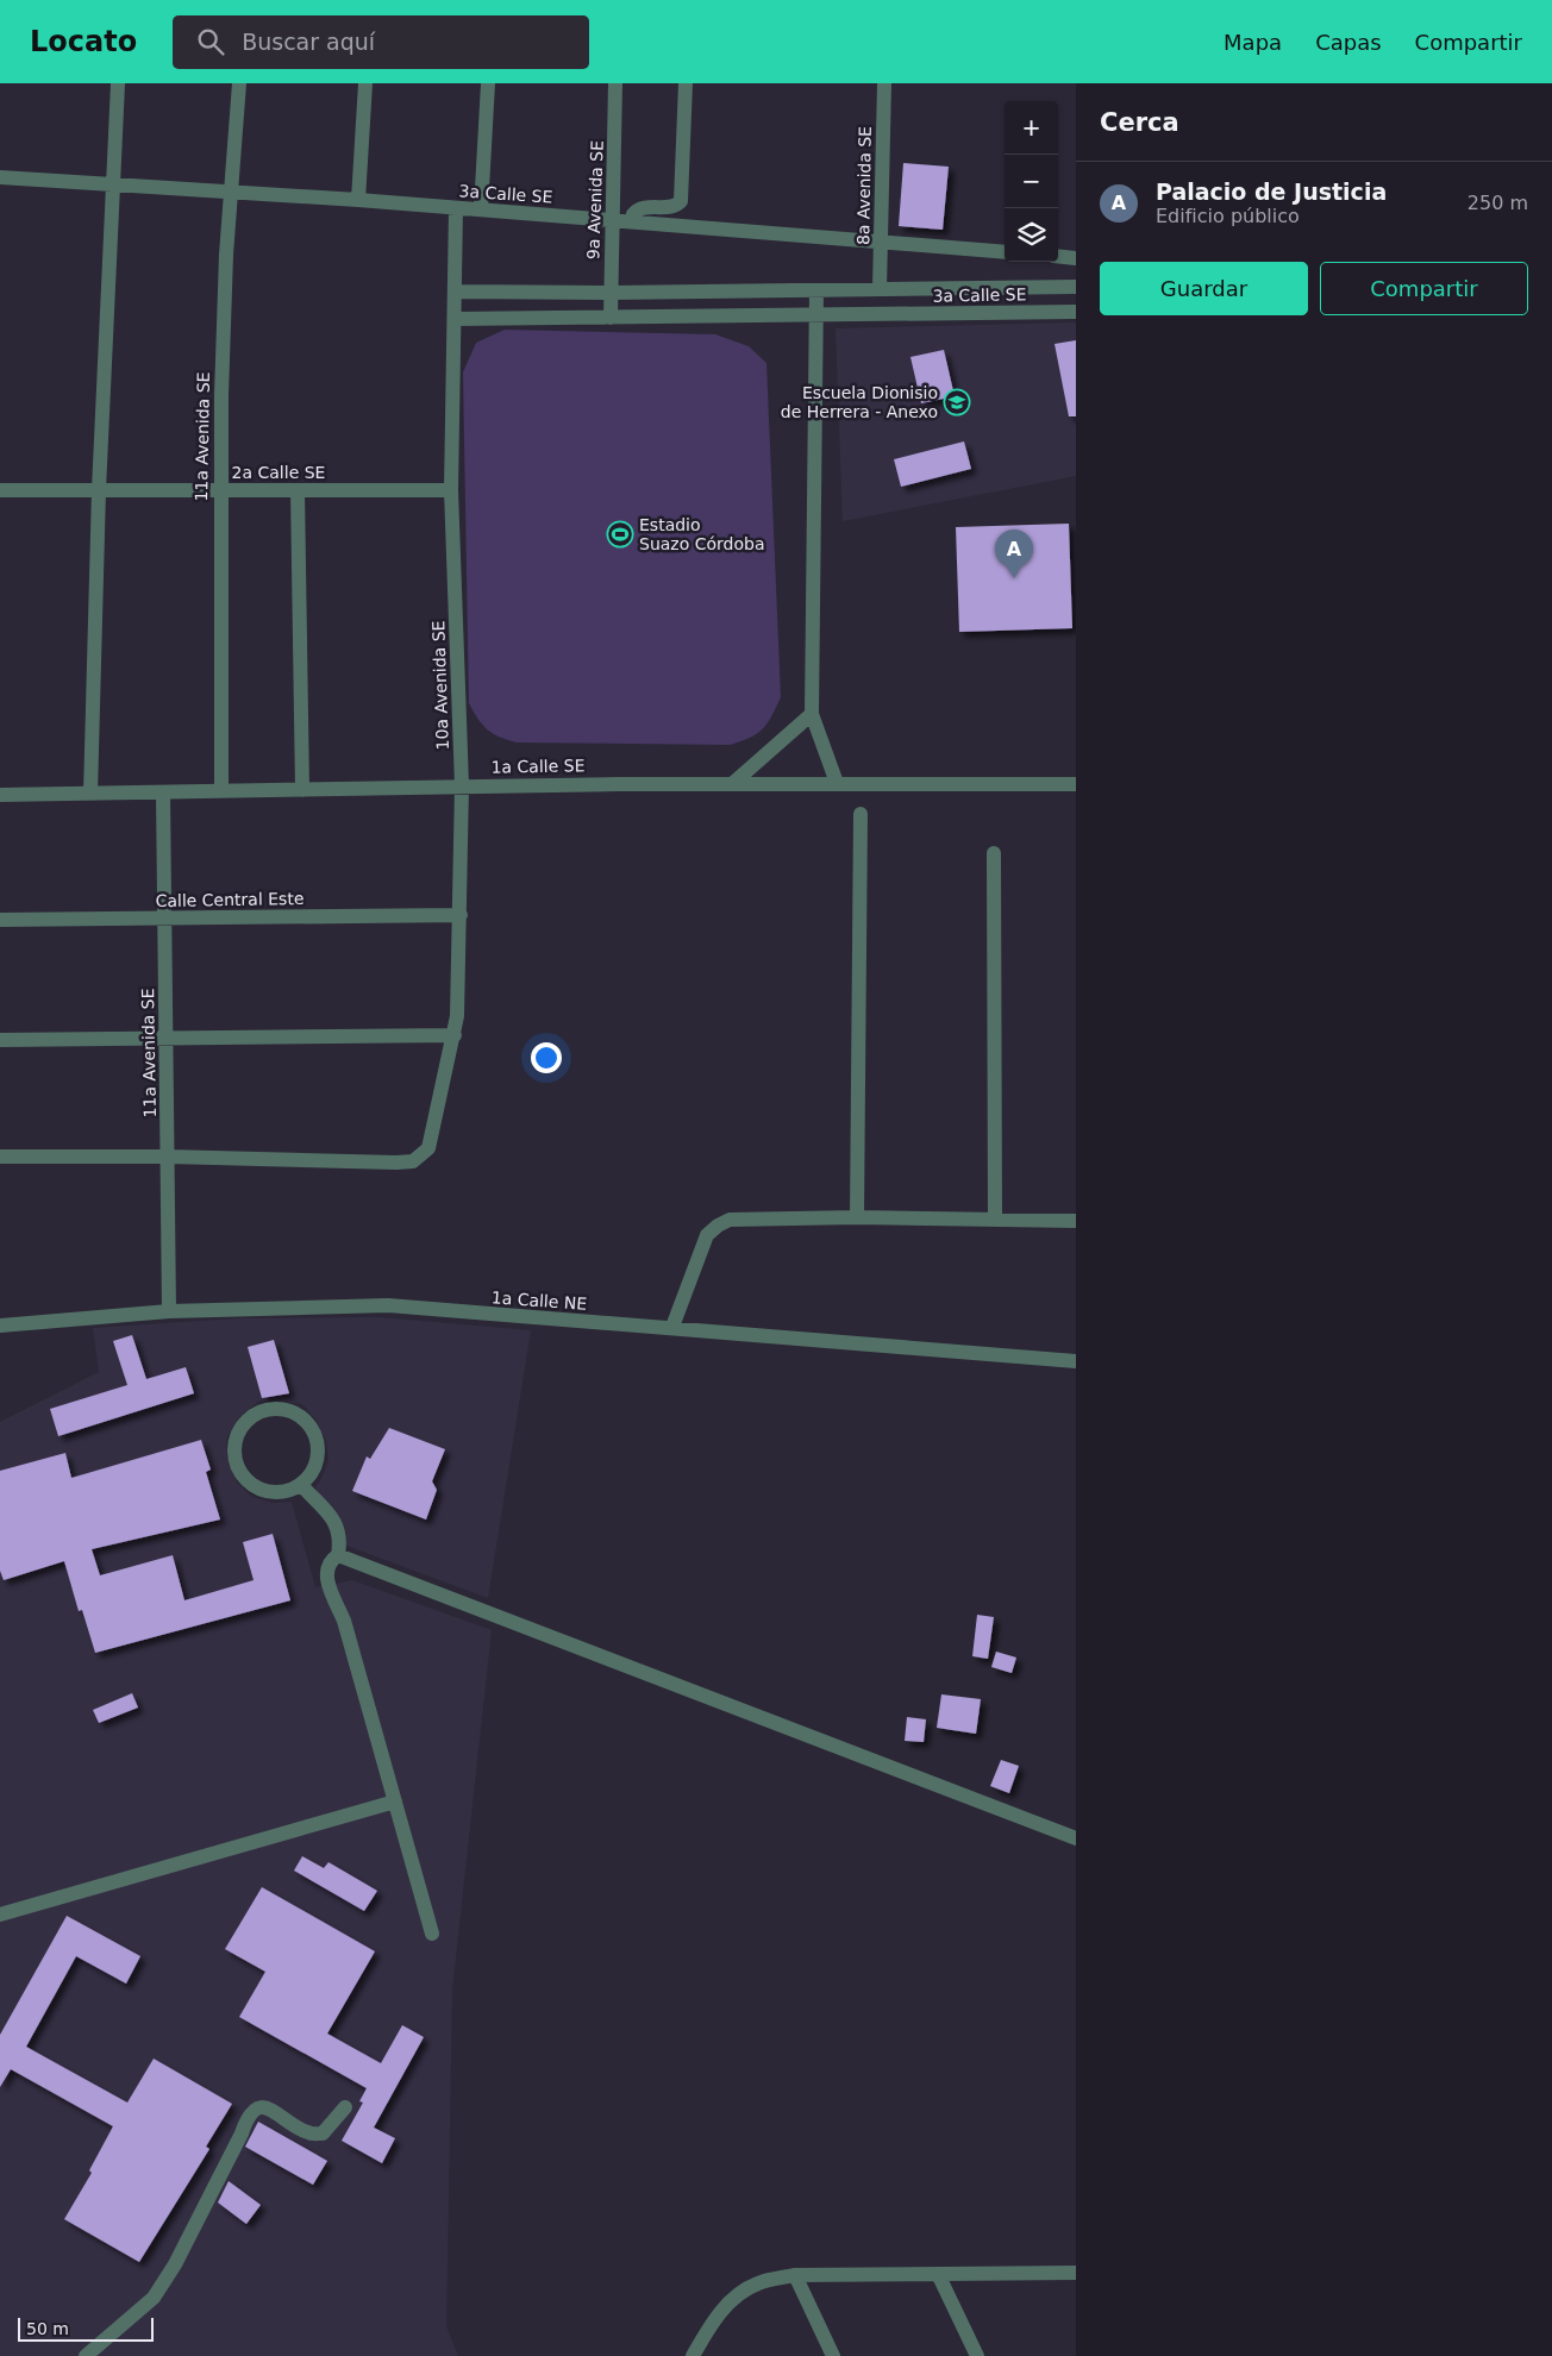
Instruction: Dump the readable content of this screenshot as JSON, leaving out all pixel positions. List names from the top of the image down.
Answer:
{
  "streets": {
    "street": [
      "8a Avenida SE",
      "3a Calle SE",
      "9a Avenida SE",
      "11a Avenida SE",
      "2a Calle SE",
      "10a Avenida SE",
      "1a Calle SE",
      "Calle Central Este",
      "1a Calle NE"
    ]
  },
  "crossings": [
    ["8a Avenida SE", "3a Calle SE"],
    ["3a Calle SE", "9a Avenida SE"],
    ["3a Calle SE", "11a Avenida SE"],
    ["3a Calle SE", "10a Avenida SE"],
    ["11a Avenida SE", "2a Calle SE"],
    ["11a Avenida SE", "10a Avenida SE"],
    ["11a Avenida SE", "1a Calle SE"],
    ["11a Avenida SE", "Calle Central Este"],
    ["11a Avenida SE", "1a Calle NE"],
    ["2a Calle SE", "10a Avenida SE"],
    ["10a Avenida SE", "1a Calle SE"],
    ["10a Avenida SE", "Calle Central Este"]
  ],
  "places": {
    "school or university": ["Escuela Dionisio de Herrera - Anexo"],
    "sports": ["Estadio Suazo Córdoba"]
  },
  "scale_bar": "50 m",
  "page": {
    "header": "Locato",
    "search": "Buscar aquí",
    "nav": ["Mapa", "Capas", "Compartir"],
    "heading": "Cerca",
    "map_buttons": ["+", "−"],
    "list": [
      {
        "mark": "A",
        "name": "Palacio de Justicia",
        "note": "Edificio público",
        "value": "250 m"
      }
    ],
    "buttons": ["Guardar", "Compartir"],
    "pins": "A",
    "scale": "50 m"
  }
}
